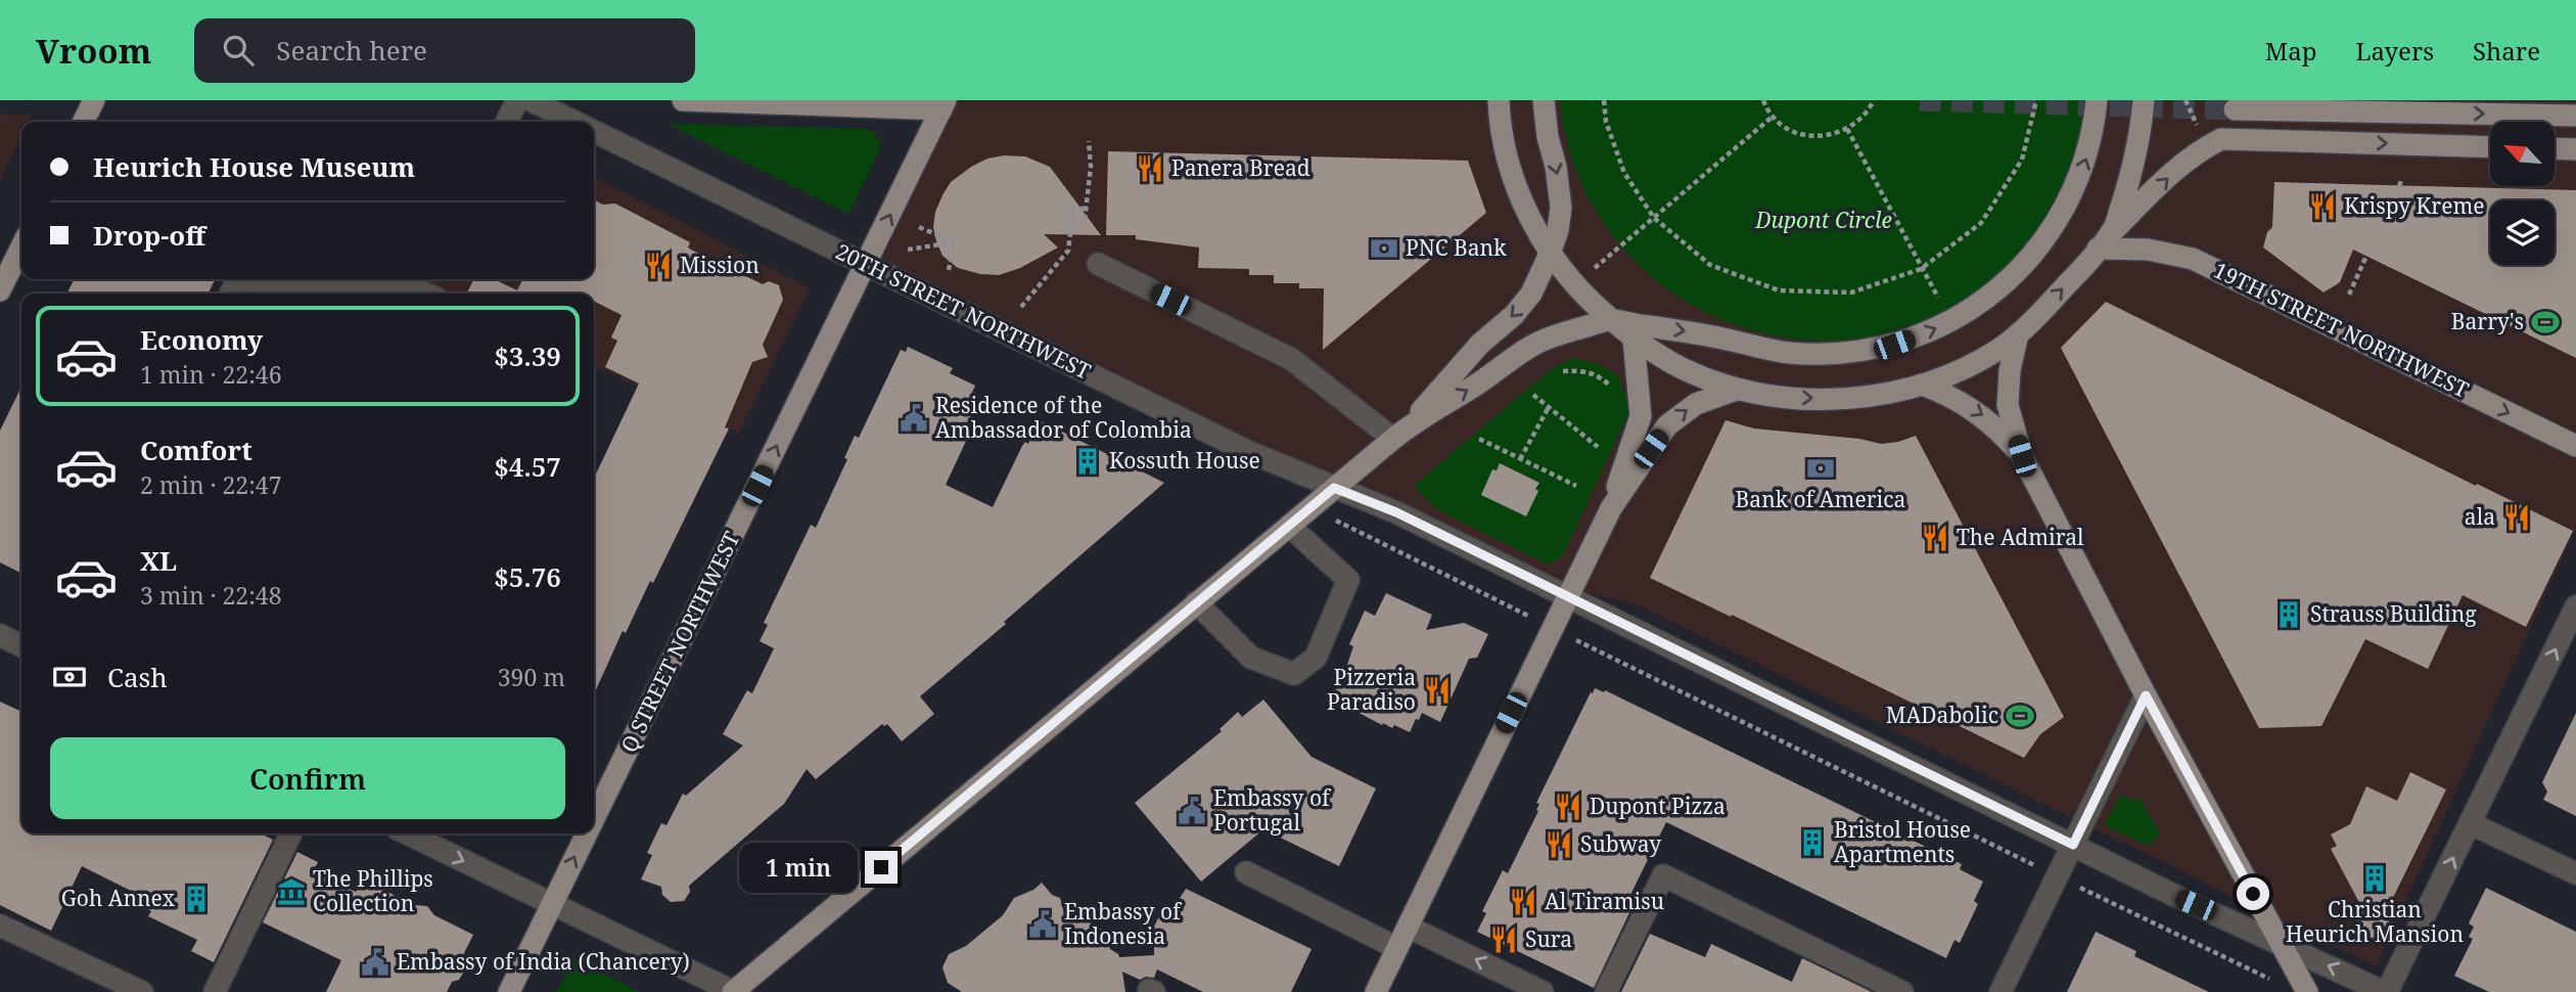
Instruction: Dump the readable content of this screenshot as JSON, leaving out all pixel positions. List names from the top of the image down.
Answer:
{
  "streets": {
    "main road": ["19TH STREET NORTHWEST", "Q STREET NORTHWEST"],
    "street": ["20TH STREET NORTHWEST"]
  },
  "crossings": [
    ["20TH STREET NORTHWEST", "Q STREET NORTHWEST"]
  ],
  "one_way": ["19TH STREET NORTHWEST", "Q STREET NORTHWEST"],
  "parks": ["Dupont Circle"],
  "places": {
    "restaurant": [
      "Panera Bread",
      "Krispy Kreme",
      "Mission",
      "ala",
      "The Admiral",
      "Pizzeria Paradiso",
      "Dupont Pizza",
      "Subway",
      "Al Tiramisu",
      "Sura"
    ],
    "bank": ["PNC Bank", "Bank of America"],
    "sports": ["Barry's", "MADabolic"],
    "public building": [
      "Residence of the Ambassador of Colombia",
      "Embassy of Portugal",
      "Embassy of Indonesia",
      "Embassy of India (Chancery)"
    ],
    "building": [
      "Kossuth House",
      "Strauss Building",
      "Bristol House Apartments",
      "Christian Heurich Mansion",
      "Goh Annex"
    ],
    "museum": ["The Phillips Collection"]
  },
  "north": "top left",
  "page": {
    "header": "Vroom",
    "search": "Search here",
    "nav": ["Map", "Layers", "Share"],
    "banner": ["Heurich House Museum", "Drop-off"],
    "list": [
      {
        "name": "Economy",
        "note": "1 min · 22:46",
        "value": "$3.39"
      },
      {
        "name": "Comfort",
        "note": "2 min · 22:47",
        "value": "$4.57"
      },
      {
        "name": "XL",
        "note": "3 min · 22:48",
        "value": "$5.76"
      }
    ],
    "pay": ["Cash", "390 m"],
    "buttons": "Confirm",
    "bubble": "1 min"
  }
}
